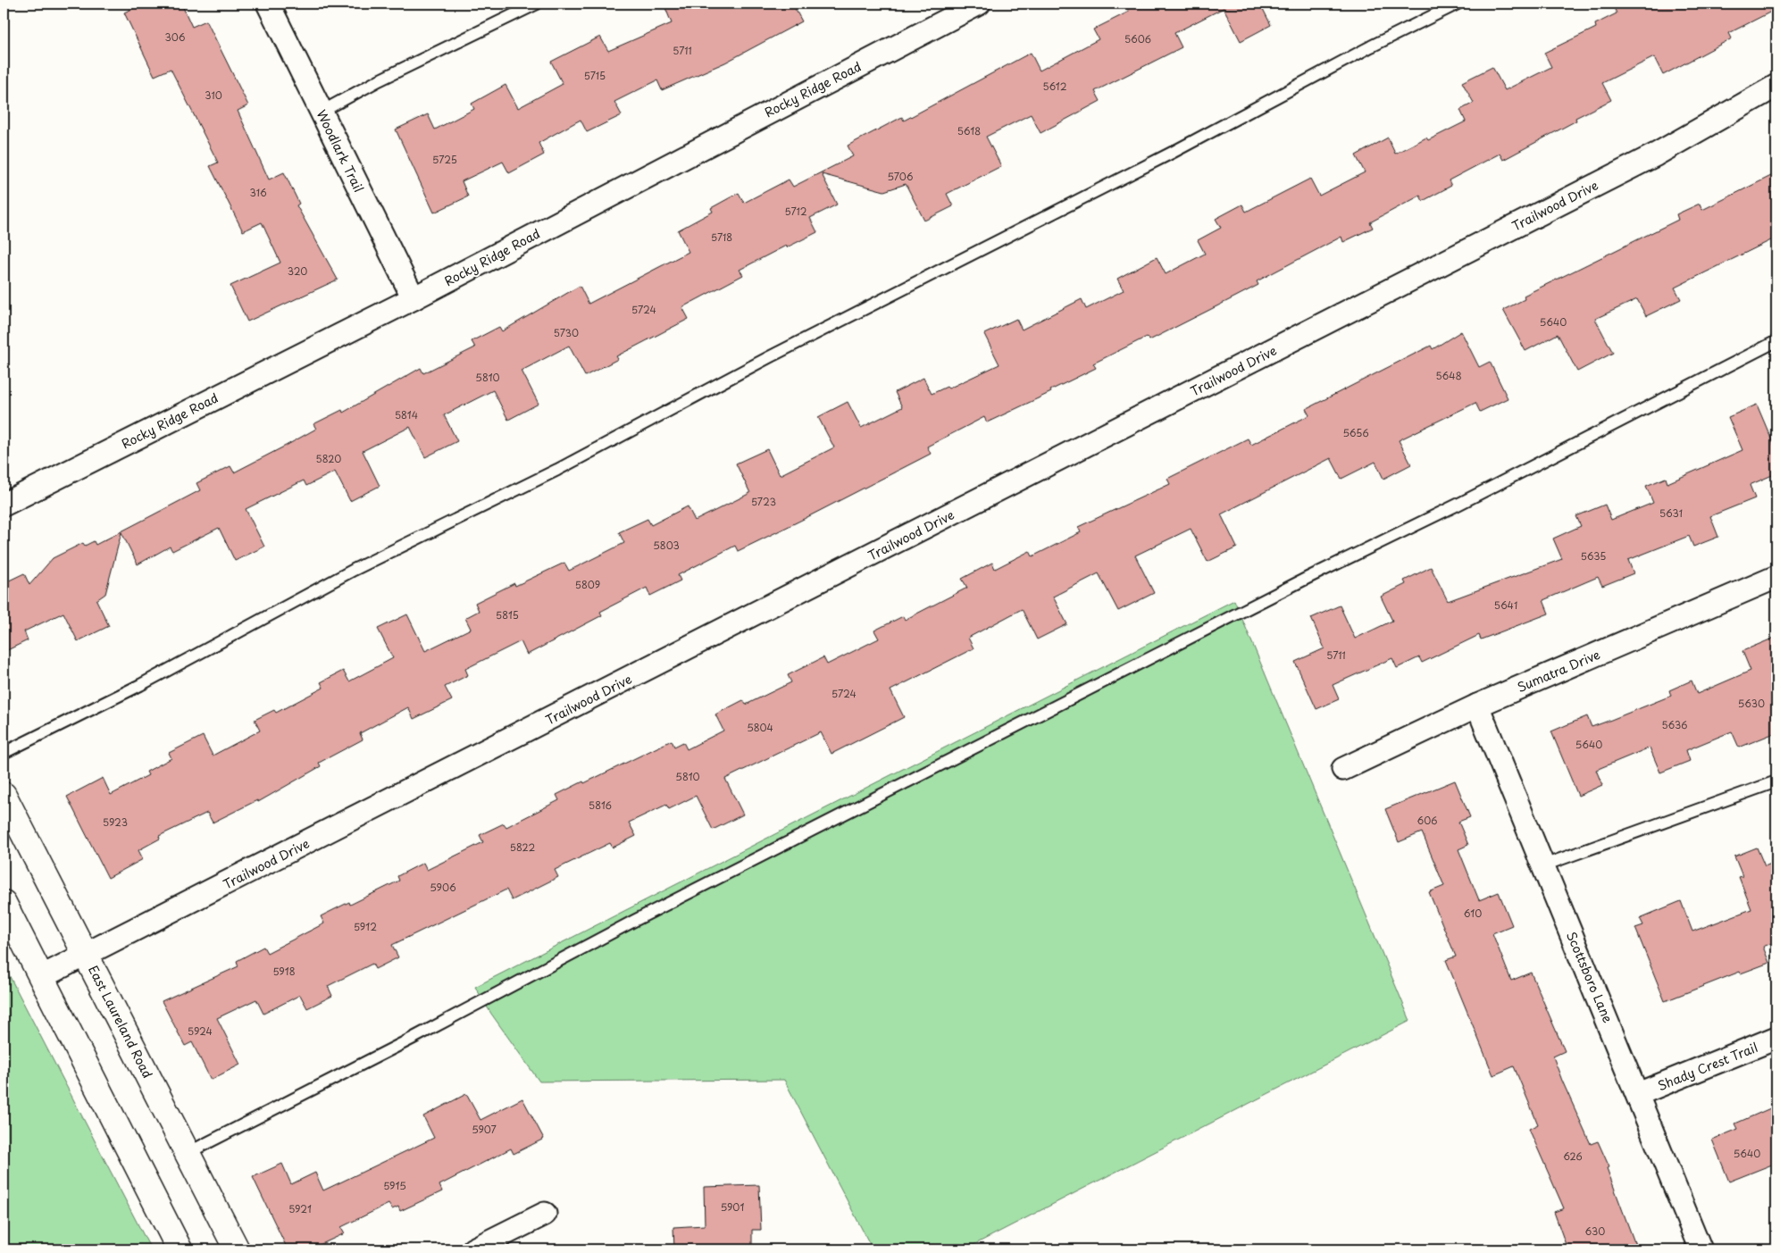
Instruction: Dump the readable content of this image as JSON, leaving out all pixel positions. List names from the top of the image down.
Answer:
{
  "streets": {
    "main road": ["East Laureland Road"],
    "street": [
      "Rocky Ridge Road",
      "Woodlark Trail",
      "Trailwood Drive",
      "Sumatra Drive",
      "Scottsboro Lane",
      "Shady Crest Trail"
    ]
  },
  "crossings": [
    ["Rocky Ridge Road", "Woodlark Trail"],
    ["Trailwood Drive", "East Laureland Road"],
    ["Sumatra Drive", "Scottsboro Lane"],
    ["Scottsboro Lane", "Shady Crest Trail"]
  ],
  "house_numbers": [
    "306",
    "5606",
    "5711",
    "5715",
    "5612",
    "310",
    "5618",
    "5725",
    "5706",
    "316",
    "5712",
    "5718",
    "320",
    "5724",
    "5640",
    "5730",
    "5648",
    "5810",
    "5814",
    "5656",
    "5820",
    "5723",
    "5631",
    "5803",
    "5635",
    "5809",
    "5641",
    "5815",
    "5711",
    "5724",
    "5630",
    "5636",
    "5804",
    "5640",
    "5810",
    "5816",
    "606",
    "5923",
    "5822",
    "5906",
    "610",
    "5912",
    "5918",
    "5924",
    "5907",
    "5640",
    "626",
    "5915",
    "5901",
    "5921",
    "630"
  ]
}
